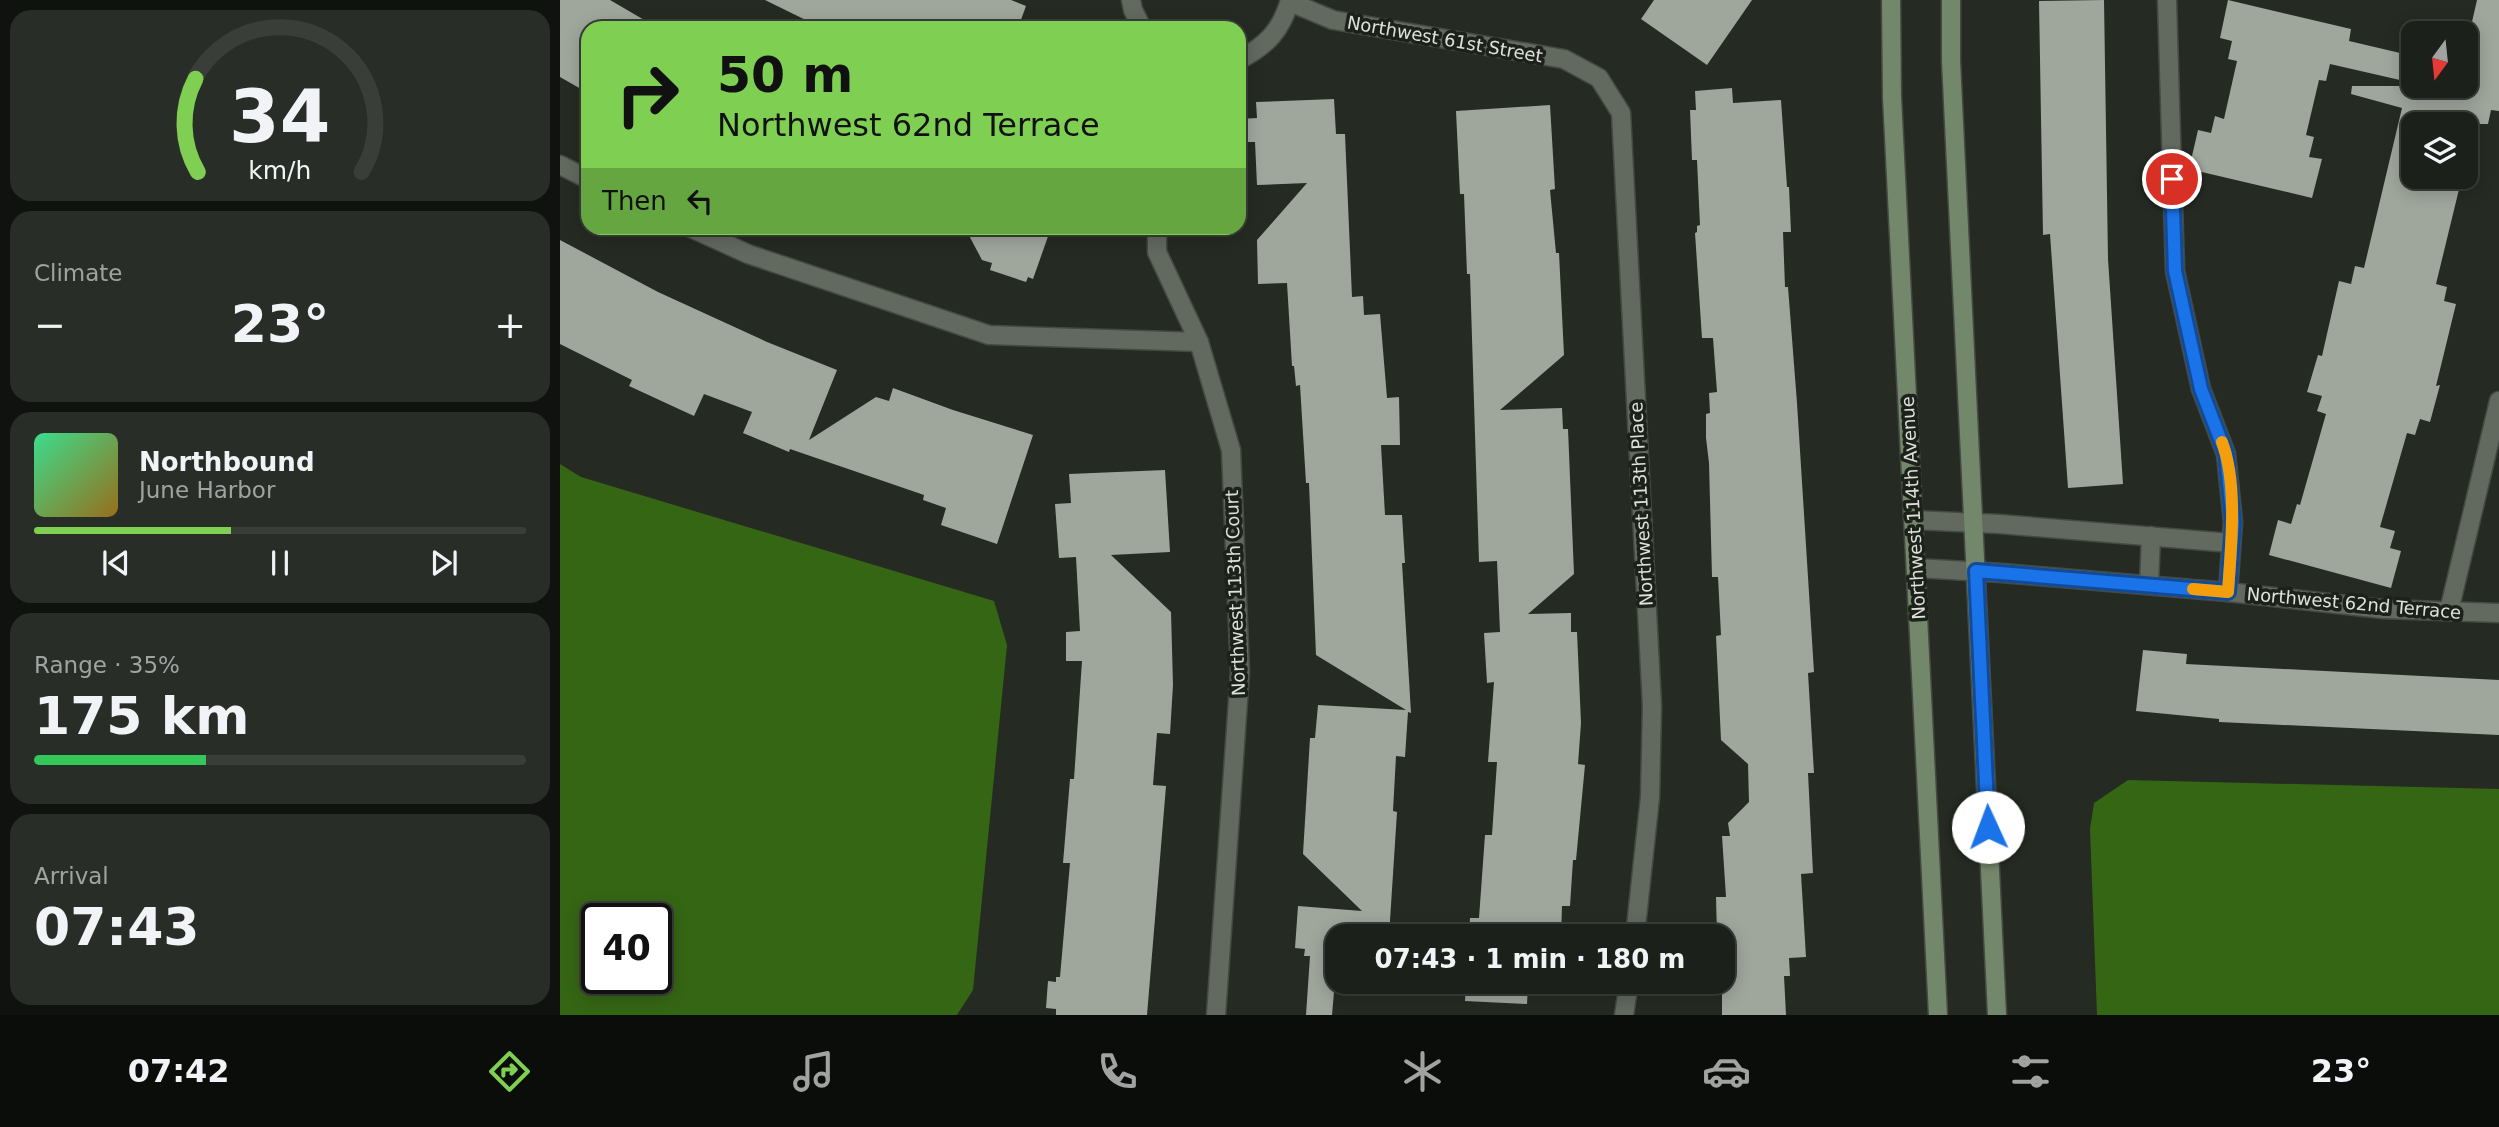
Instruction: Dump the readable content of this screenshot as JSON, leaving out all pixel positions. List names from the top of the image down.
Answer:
{
  "streets": {
    "street": [
      "Northwest 61st Street",
      "Northwest 113th Place",
      "Northwest 114th Avenue",
      "Northwest 113th Court",
      "Northwest 62nd Terrace"
    ]
  },
  "crossings": [
    ["Northwest 61st Street", "Northwest 113th Place"],
    ["Northwest 114th Avenue", "Northwest 62nd Terrace"]
  ],
  "north": "bottom",
  "page": {
    "turn": ["50 m", "Northwest 62nd Terrace"],
    "then": "Then",
    "tile": [
      "Climate",
      ["Range · 35%", "175 km"],
      ["Arrival", "07:43"]
    ],
    "heat": ["−", "23°", "+"],
    "song": ["Northbound", "June Harbor"],
    "limit": "40",
    "trip": "07:43 · 1 min · 180 m",
    "tabs": ["07:42", "23°"],
    "gauge": ["34", "km/h"]
  }
}
